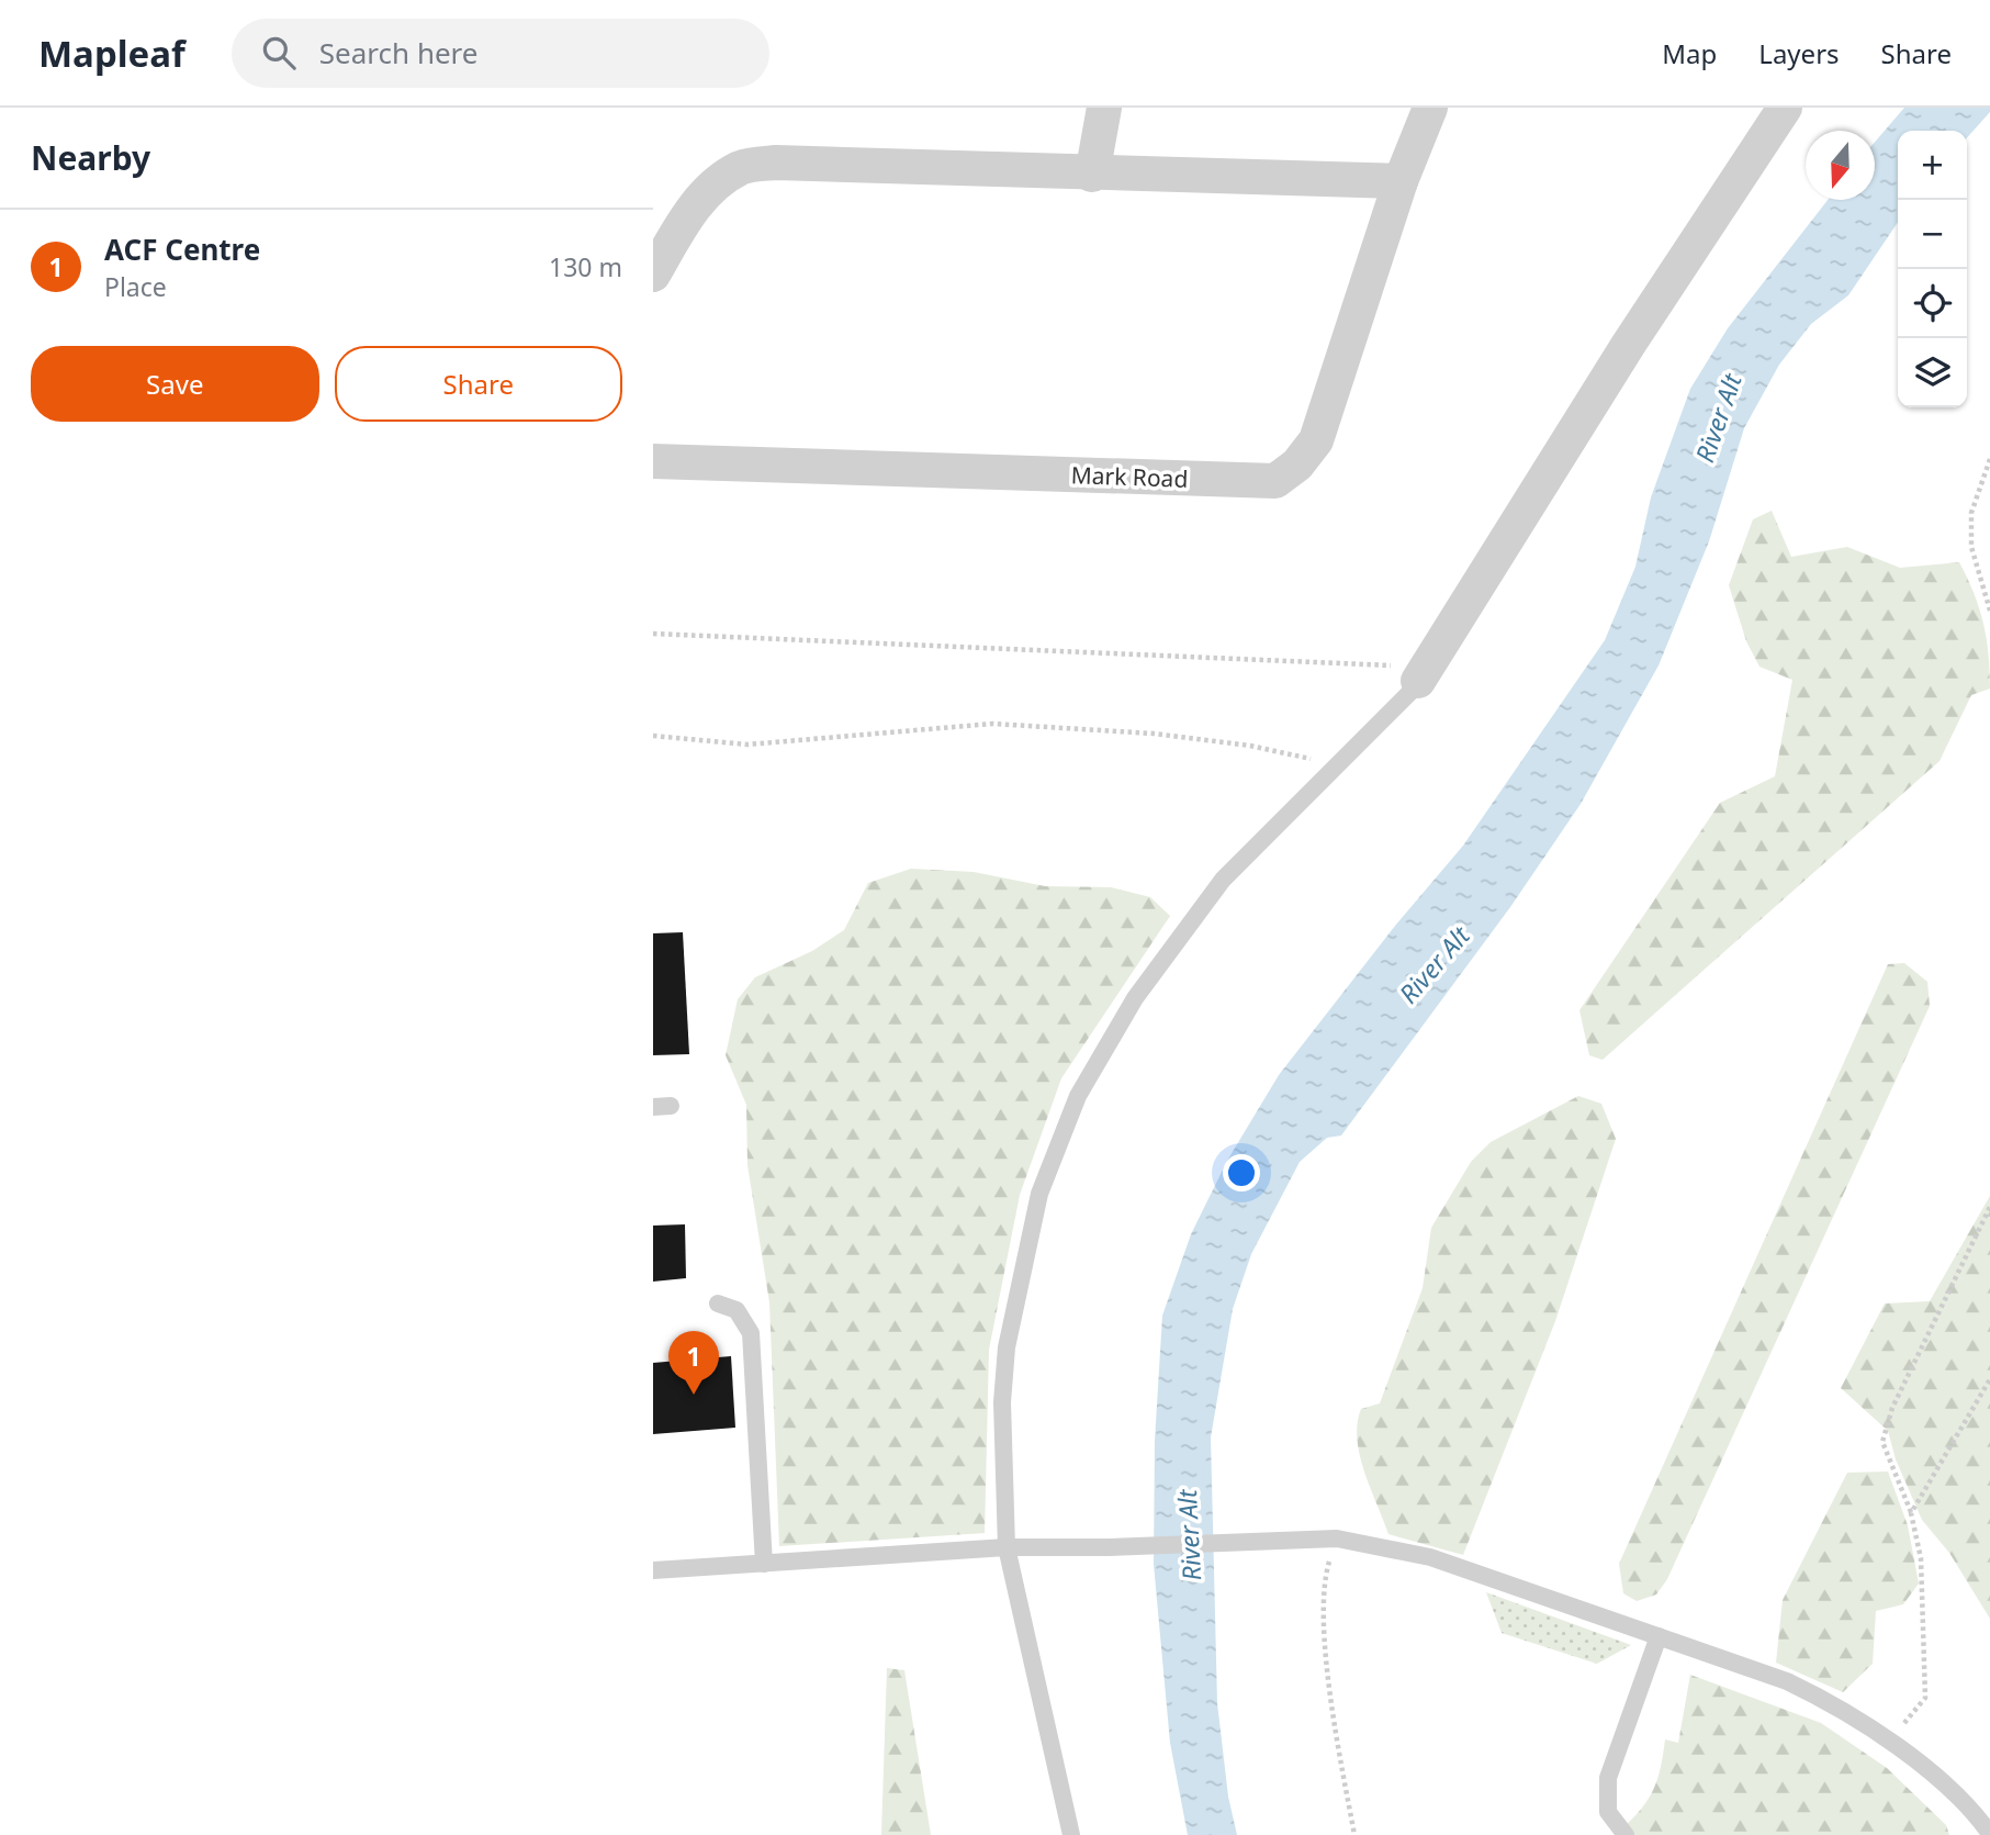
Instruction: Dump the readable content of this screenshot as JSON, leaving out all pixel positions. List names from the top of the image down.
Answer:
{
  "streets": {
    "street": ["Mark Road"]
  },
  "water": ["River Alt"],
  "north": "bottom",
  "page": {
    "header": "Mapleaf",
    "search": "Search here",
    "nav": ["Map", "Layers", "Share"],
    "heading": "Nearby",
    "map_buttons": ["+", "−"],
    "list": [
      {
        "mark": "1",
        "name": "ACF Centre",
        "note": "Place",
        "value": "130 m"
      }
    ],
    "buttons": ["Save", "Share"],
    "pins": "1"
  }
}
